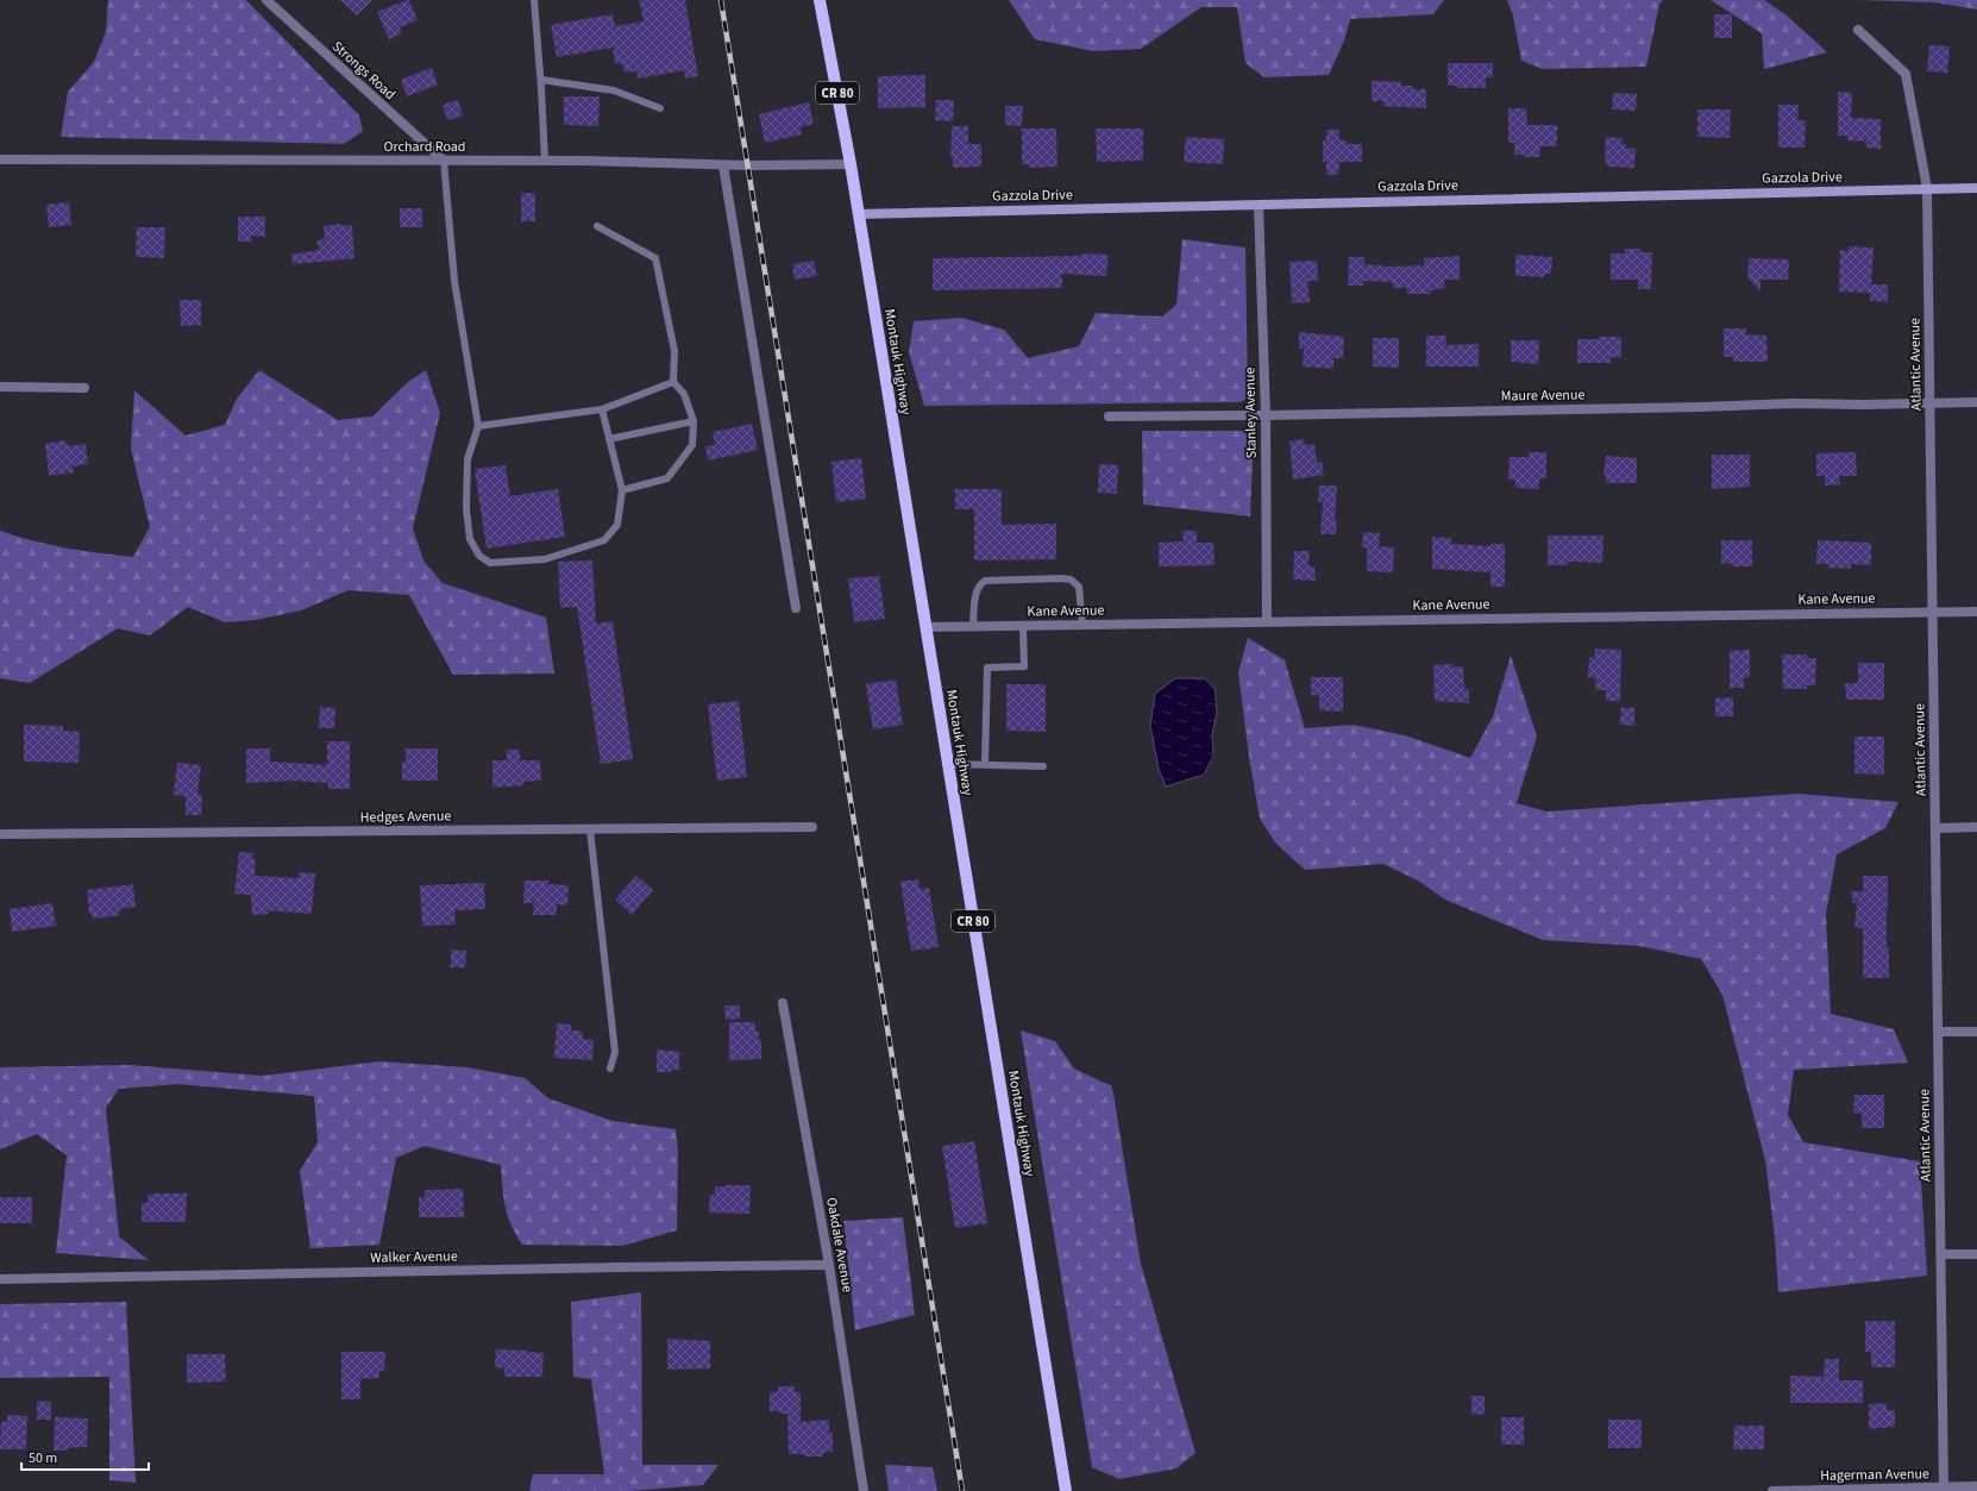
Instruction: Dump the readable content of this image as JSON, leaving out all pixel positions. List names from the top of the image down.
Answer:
{
  "streets": {
    "main road": ["CR 80", "Montauk Highway"],
    "street": [
      "Strongs Road",
      "Orchard Road",
      "Gazzola Drive",
      "Atlantic Avenue",
      "Maure Avenue",
      "Stanley Avenue",
      "Kane Avenue",
      "Hedges Avenue",
      "Oakdale Avenue",
      "Walker Avenue",
      "Hagerman Avenue"
    ]
  },
  "crossings": [
    ["Strongs Road", "Orchard Road"],
    ["Orchard Road", "Montauk Highway"],
    ["Gazzola Drive", "Montauk Highway"],
    ["Gazzola Drive", "Atlantic Avenue"],
    ["Gazzola Drive", "Stanley Avenue"],
    ["Montauk Highway", "Kane Avenue"],
    ["Atlantic Avenue", "Maure Avenue"],
    ["Atlantic Avenue", "Kane Avenue"],
    ["Atlantic Avenue", "Hagerman Avenue"],
    ["Maure Avenue", "Stanley Avenue"],
    ["Stanley Avenue", "Kane Avenue"],
    ["Oakdale Avenue", "Walker Avenue"]
  ],
  "scale_bar": "50 m"
}
